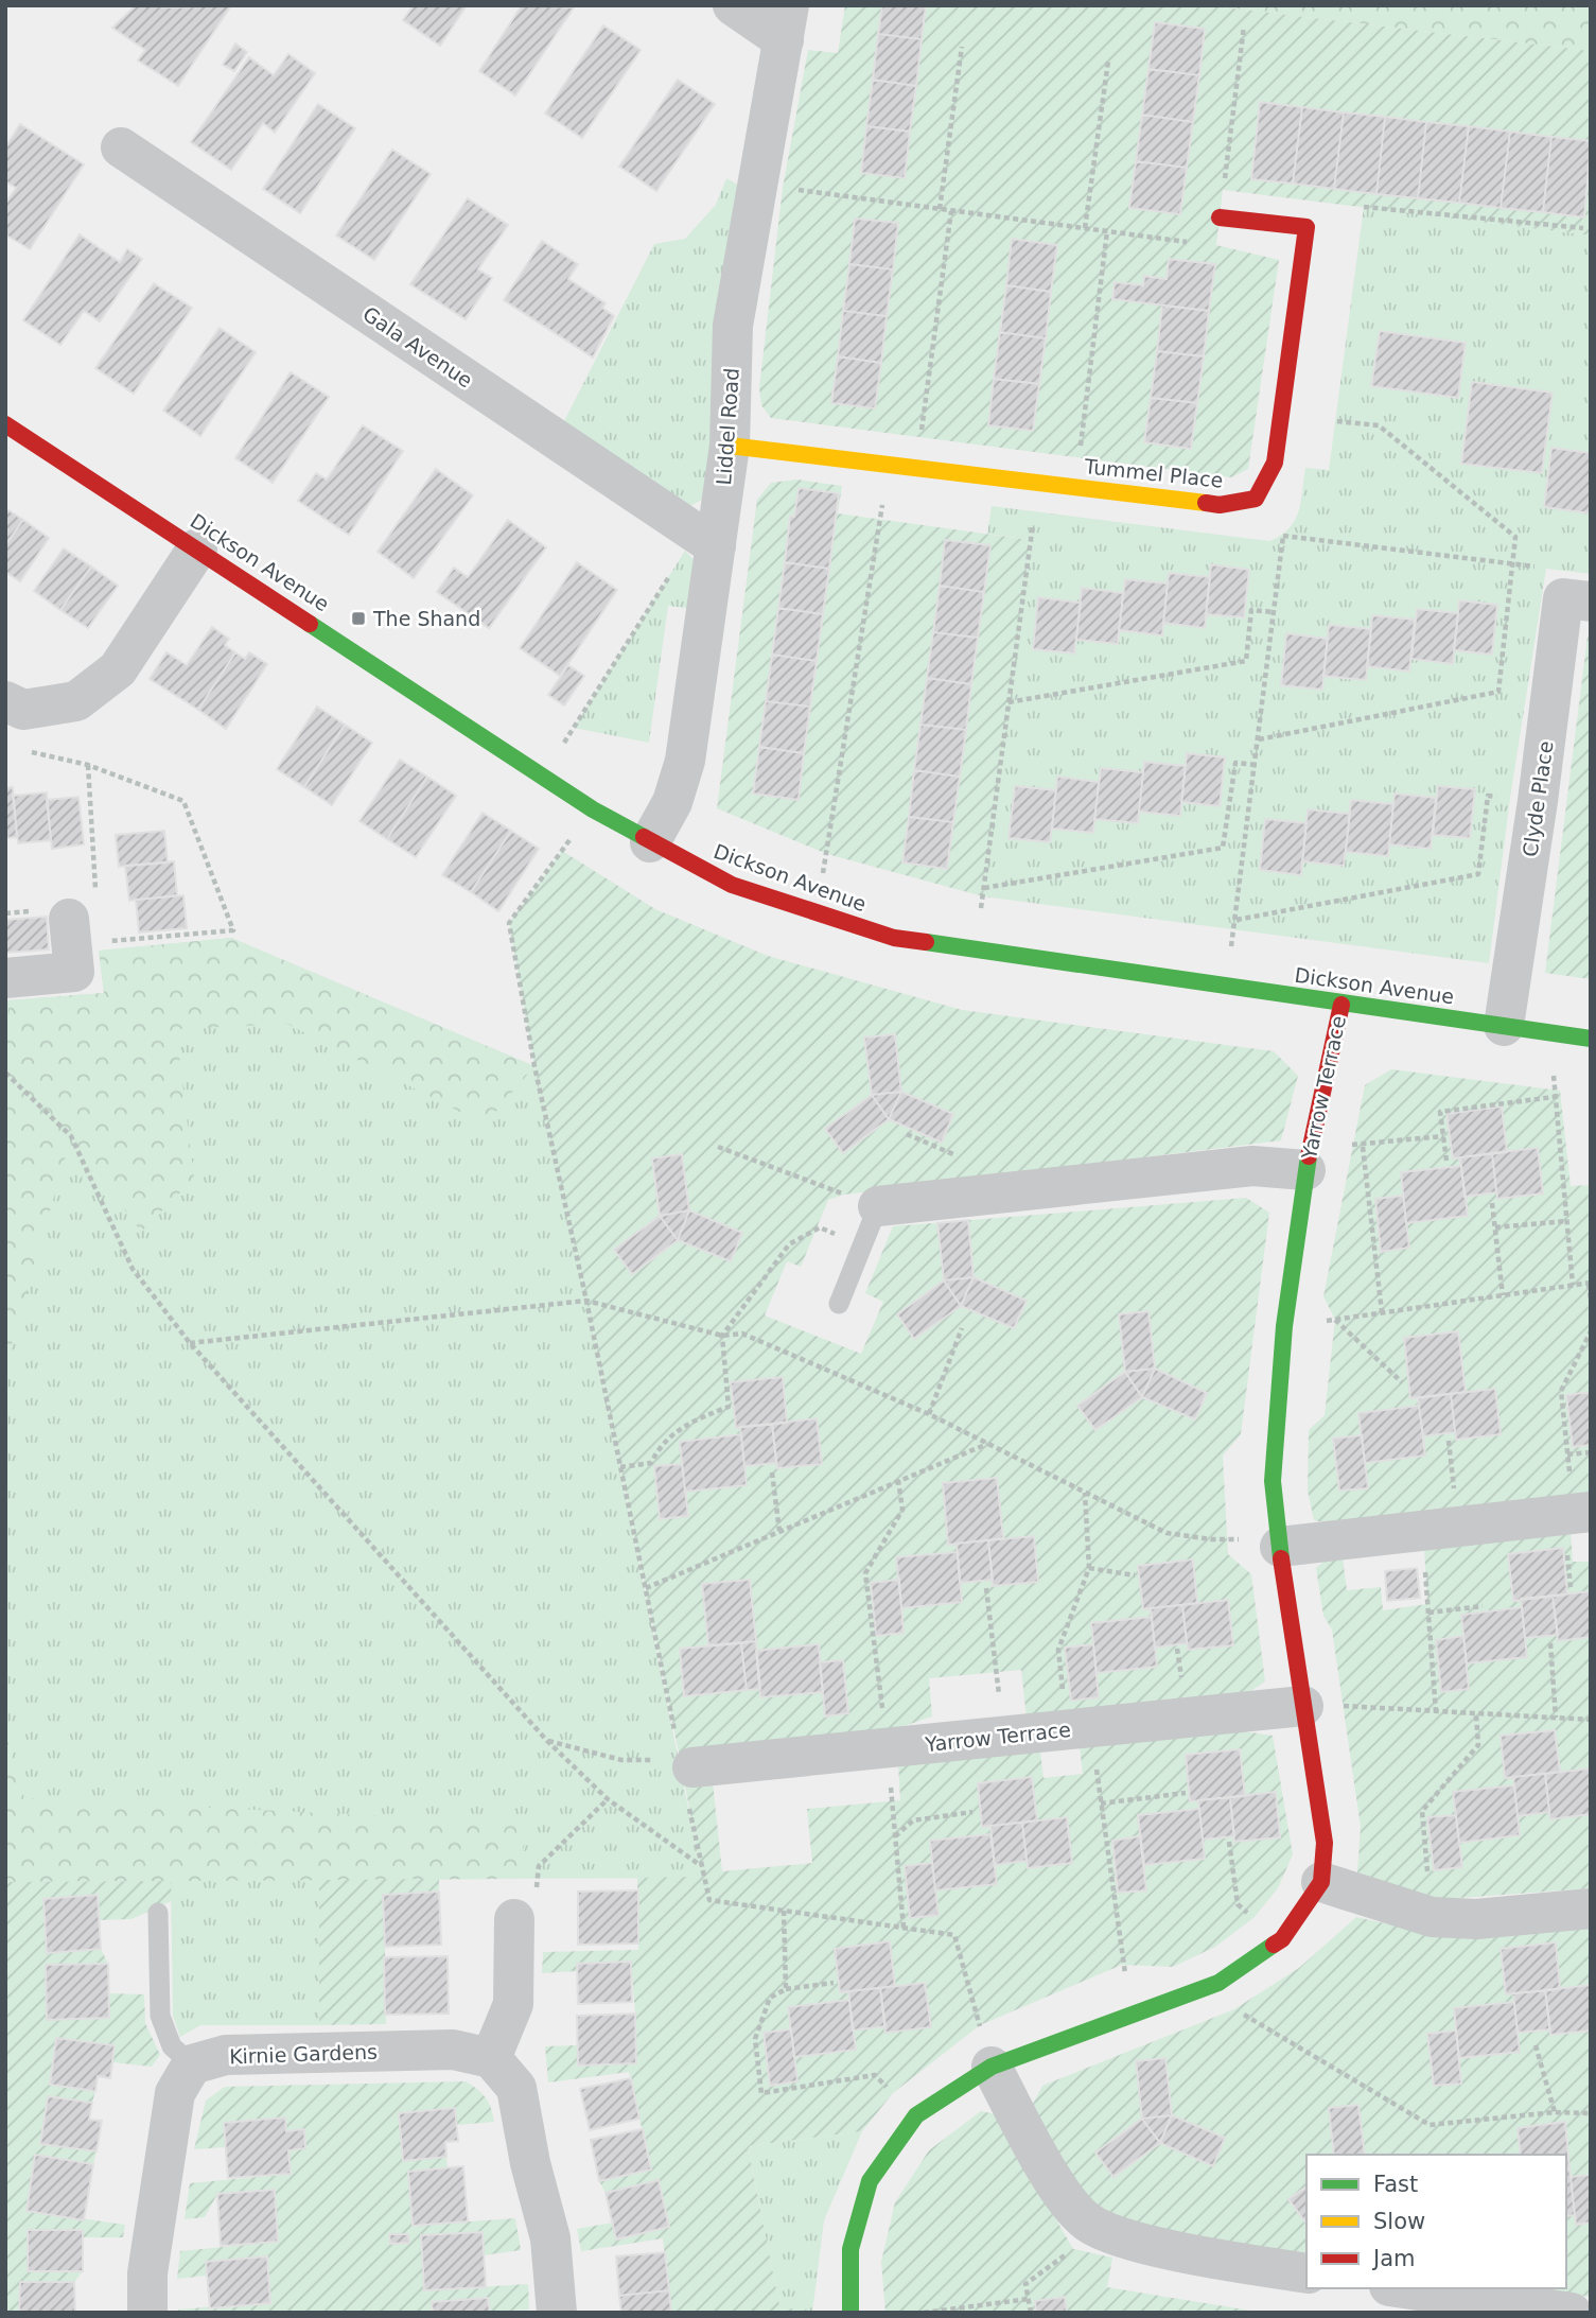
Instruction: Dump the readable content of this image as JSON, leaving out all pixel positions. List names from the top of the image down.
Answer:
{
  "streets": {
    "street": [
      "Gala Avenue",
      "Liddel Road",
      "Tummel Place",
      "Dickson Avenue",
      "Clyde Place",
      "Yarrow Terrace",
      "Kirnie Gardens"
    ]
  },
  "crossings": [
    ["Gala Avenue", "Liddel Road"],
    ["Liddel Road", "Tummel Place"],
    ["Liddel Road", "Dickson Avenue"],
    ["Dickson Avenue", "Clyde Place"],
    ["Dickson Avenue", "Yarrow Terrace"]
  ],
  "places": {
    "transit": ["The Shand"]
  },
  "legend": ["Fast", "Slow", "Jam"]
}
